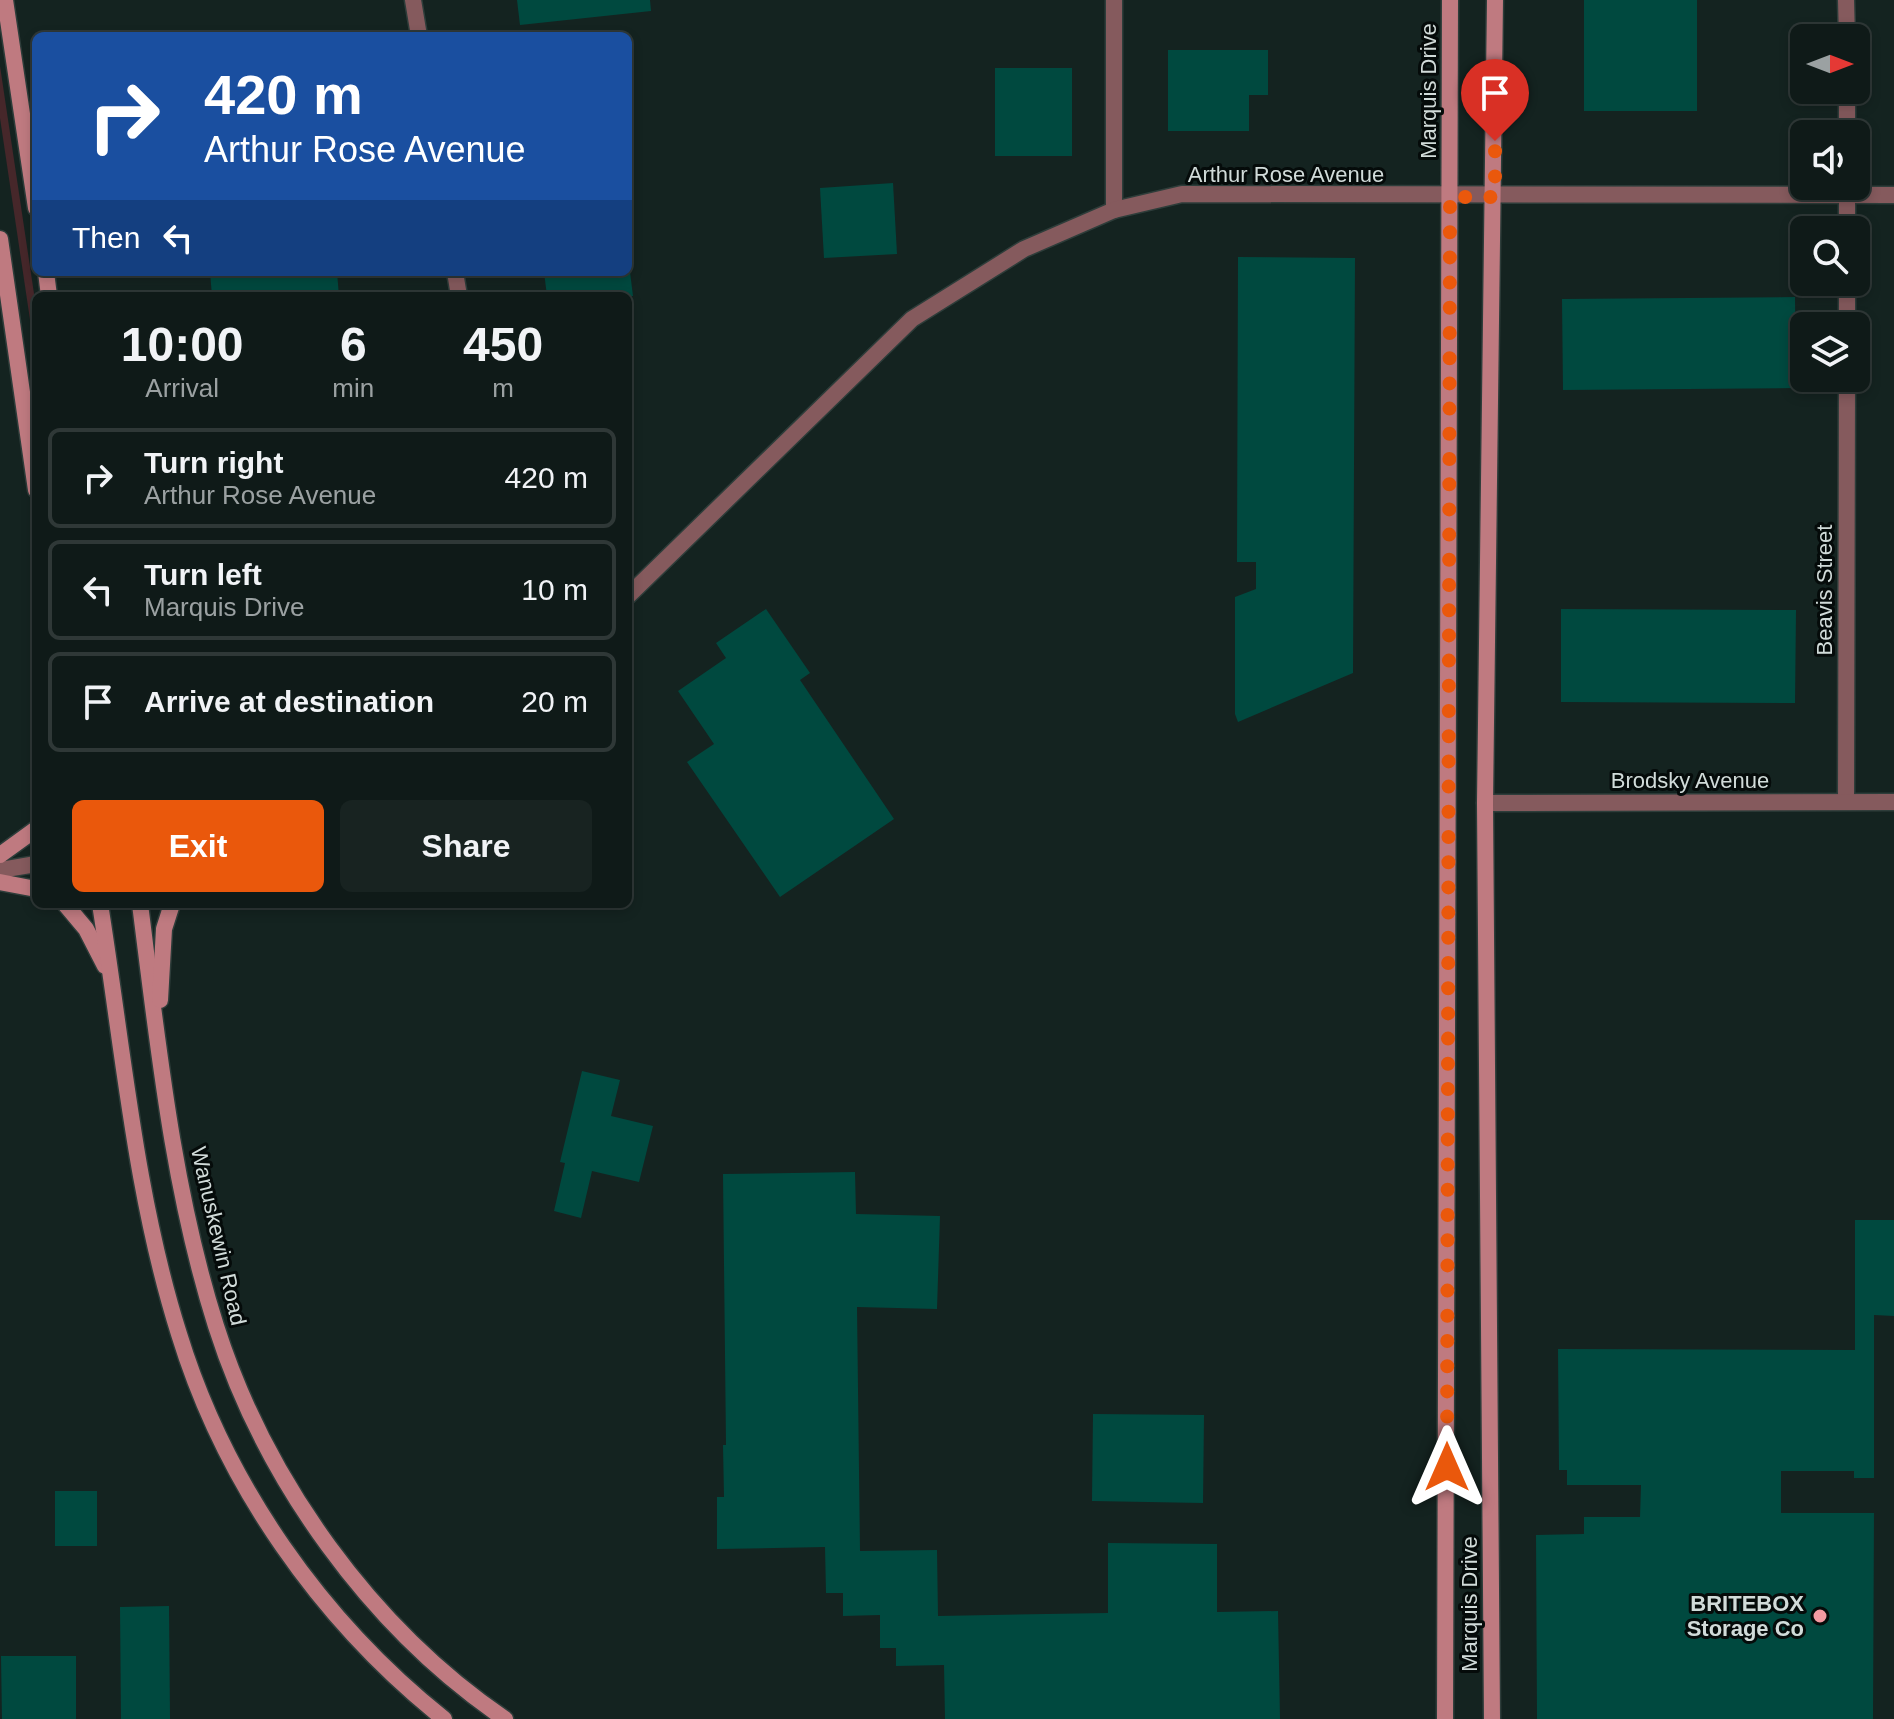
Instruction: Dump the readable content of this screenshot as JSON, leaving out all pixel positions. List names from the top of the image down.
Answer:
{
  "streets": {
    "main road": ["Marquis Drive", "Wanuskewin Road"],
    "street": ["Arthur Rose Avenue", "Beavis Street", "Brodsky Avenue"]
  },
  "crossings": [
    ["Marquis Drive", "Arthur Rose Avenue"],
    ["Marquis Drive", "Brodsky Avenue"],
    ["Beavis Street", "Brodsky Avenue"]
  ],
  "places": ["BRITEBOX Storage Co"],
  "north": "right",
  "page": {
    "turn": ["420 m", "Arthur Rose Avenue"],
    "then": "Then",
    "eta": [
      "10:00",
      "Arrival",
      "6",
      "min",
      "450",
      "m"
    ],
    "list": [
      {
        "name": "Turn right",
        "note": "Arthur Rose Avenue",
        "value": "420 m"
      },
      {
        "name": "Turn left",
        "note": "Marquis Drive",
        "value": "10 m"
      },
      {
        "name": "Arrive at destination",
        "value": "20 m"
      }
    ],
    "buttons": ["Exit", "Share"]
  }
}
